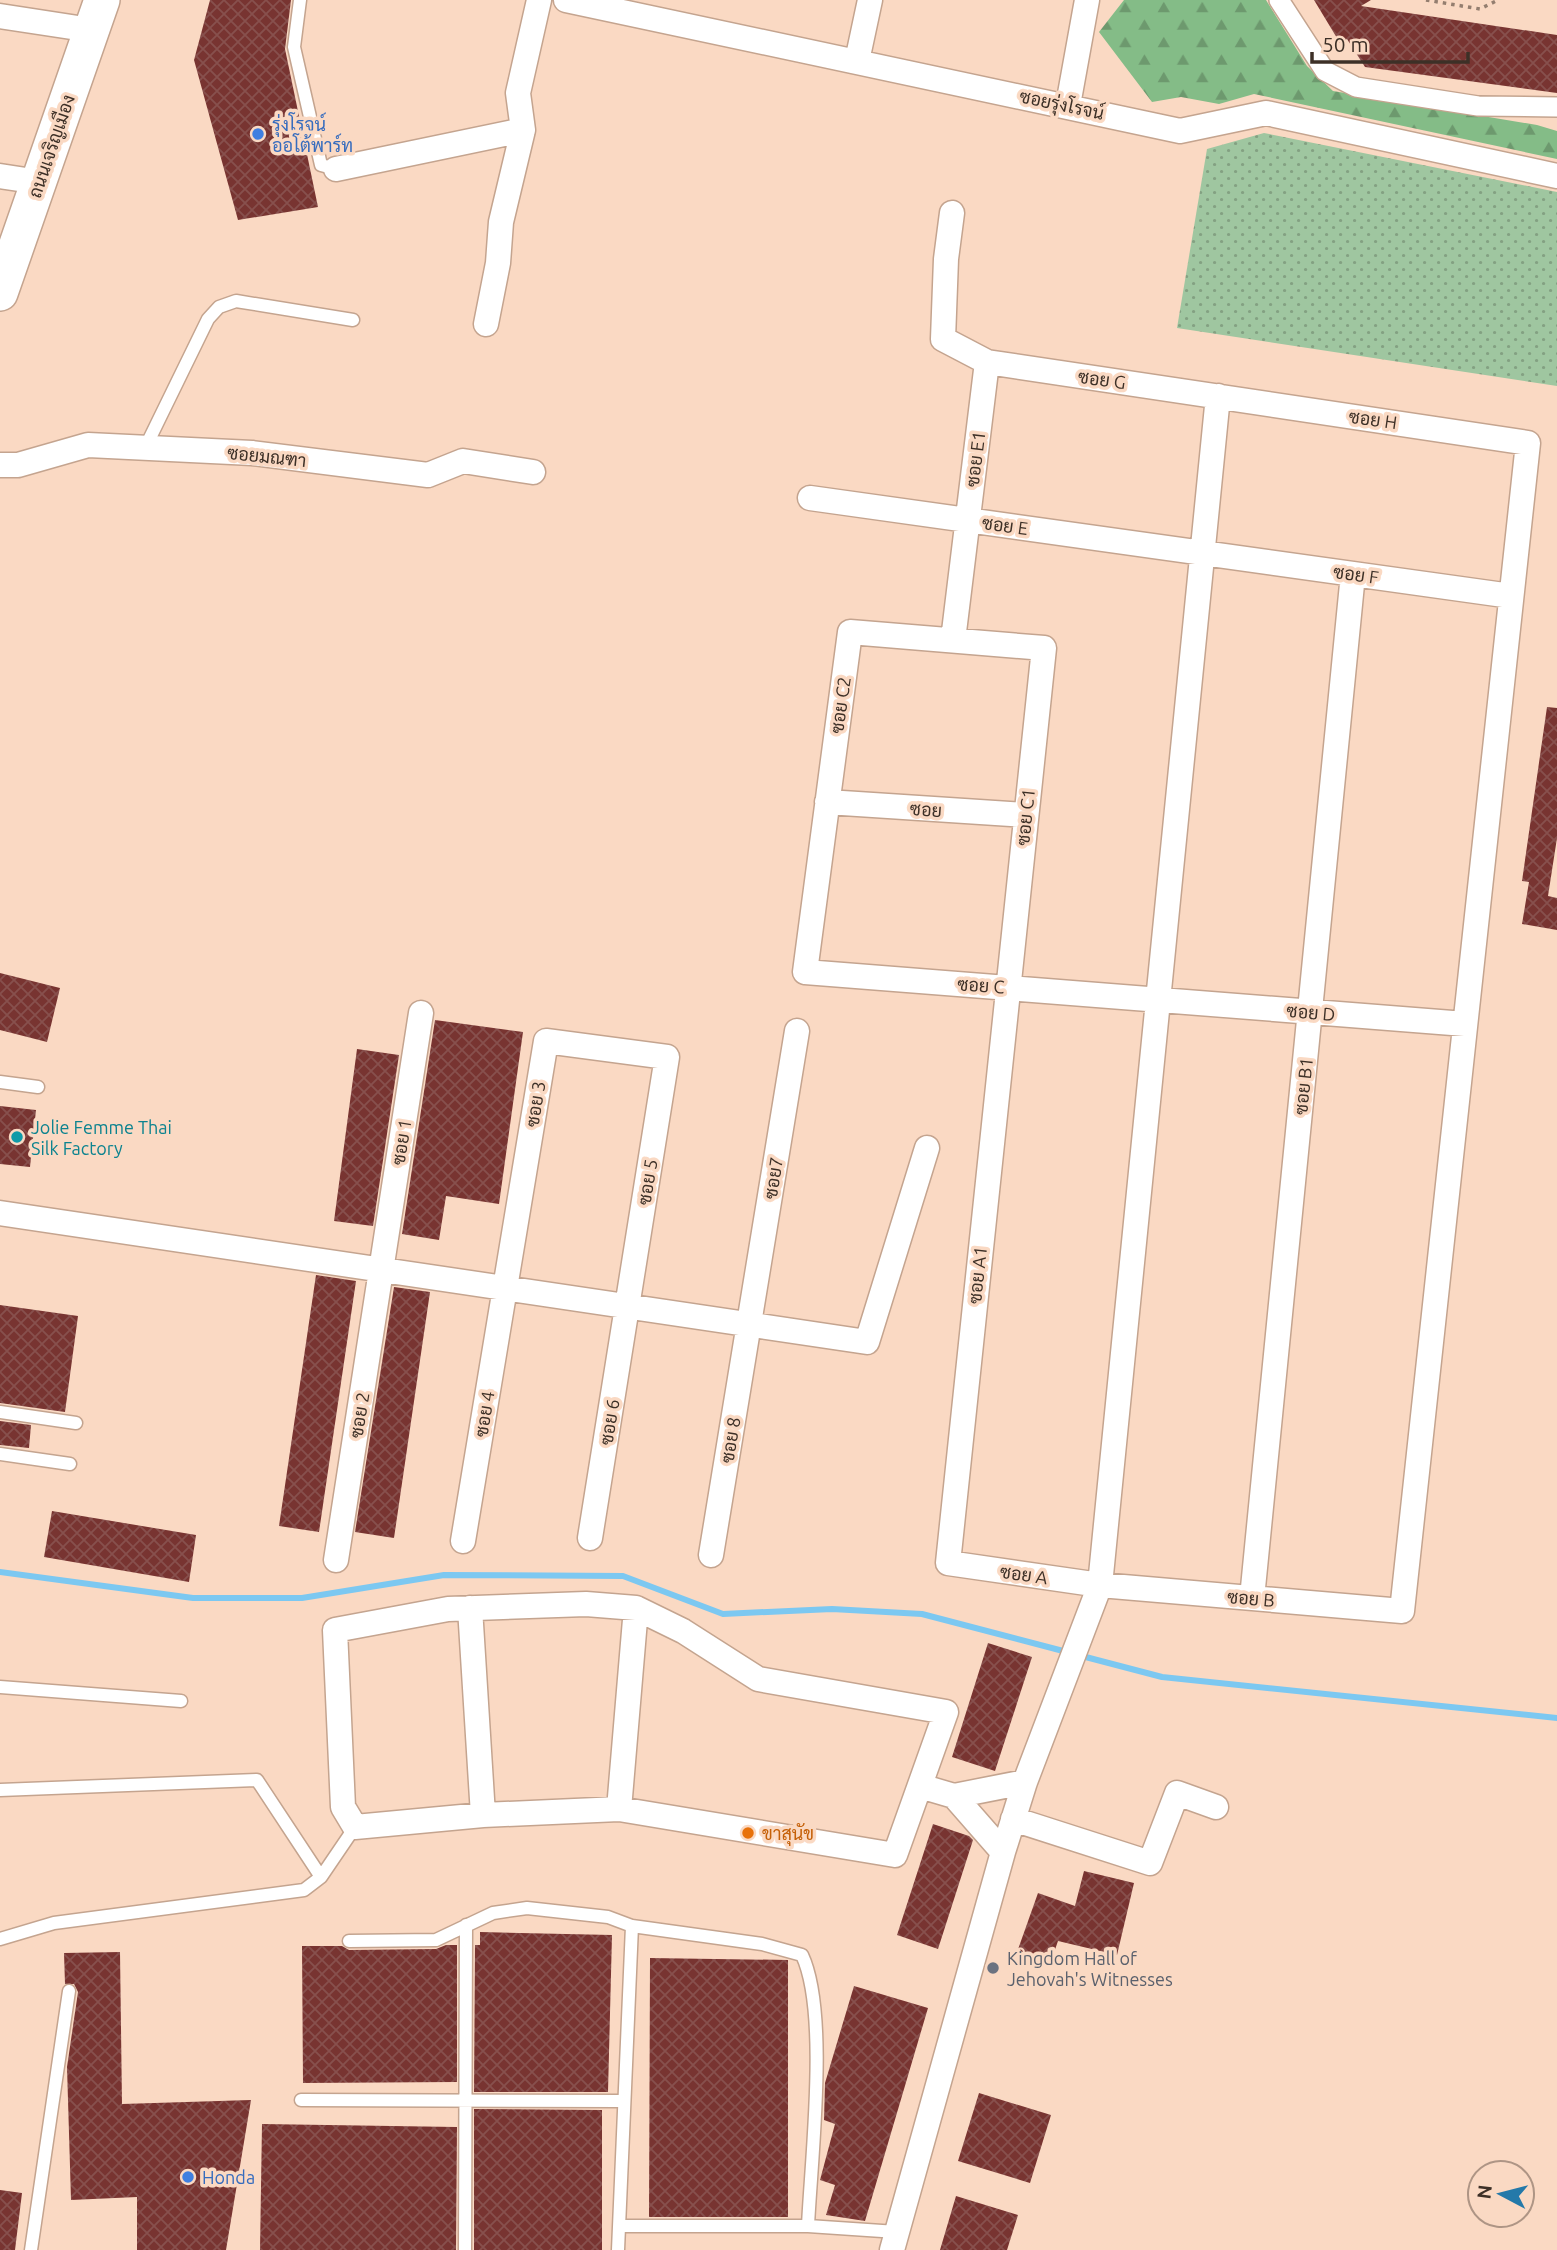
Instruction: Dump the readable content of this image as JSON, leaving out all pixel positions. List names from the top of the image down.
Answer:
{
  "streets": {
    "main road": ["ถนนเจริญเมือง"],
    "street": [
      "ซอยรุ่งโรจน์",
      "ซอย G",
      "ซอย H",
      "ซอยมณฑา",
      "ซอย E1",
      "ซอย E",
      "ซอย F",
      "ซอย C2",
      "ซอย",
      "ซอย C1",
      "ซอย C",
      "ซอย D",
      "ซอย B1",
      "ซอย 3",
      "ซอย 1",
      "ซอย7",
      "ซอย 5",
      "ซอย A1",
      "ซอย 4",
      "ซอย 2",
      "ซอย 6",
      "ซอย 8",
      "ซอย A",
      "ซอย B"
    ]
  },
  "crossings": [
    ["ซอย G", "ซอย H"],
    ["ซอย G", "ซอย E1"],
    ["ซอย H", "ซอย F"],
    ["ซอย E1", "ซอย E"],
    ["ซอย E1", "ซอย C2"],
    ["ซอย E", "ซอย F"],
    ["ซอย F", "ซอย B1"],
    ["ซอย C2", "ซอย"],
    ["ซอย C2", "ซอย C1"],
    ["ซอย C2", "ซอย C"],
    ["ซอย", "ซอย C1"],
    ["ซอย C1", "ซอย C"],
    ["ซอย C1", "ซอย A1"],
    ["ซอย C", "ซอย D"],
    ["ซอย C", "ซอย A1"],
    ["ซอย D", "ซอย B1"],
    ["ซอย D", "ซอย B"],
    ["ซอย B1", "ซอย B"],
    ["ซอย 3", "ซอย 5"],
    ["ซอย 3", "ซอย 4"],
    ["ซอย 1", "ซอย 2"],
    ["ซอย7", "ซอย 8"],
    ["ซอย 5", "ซอย 6"],
    ["ซอย A1", "ซอย A"],
    ["ซอย A", "ซอย B"]
  ],
  "places": [
    "รุ่งโรจน์ ออโต้พาร์ท",
    "Jolie Femme Thai Silk Factory",
    "ขาสุนัข",
    "Kingdom Hall of Jehovah's Witnesses",
    "Honda"
  ],
  "scale_bar": "50 m",
  "north": "left"
}
